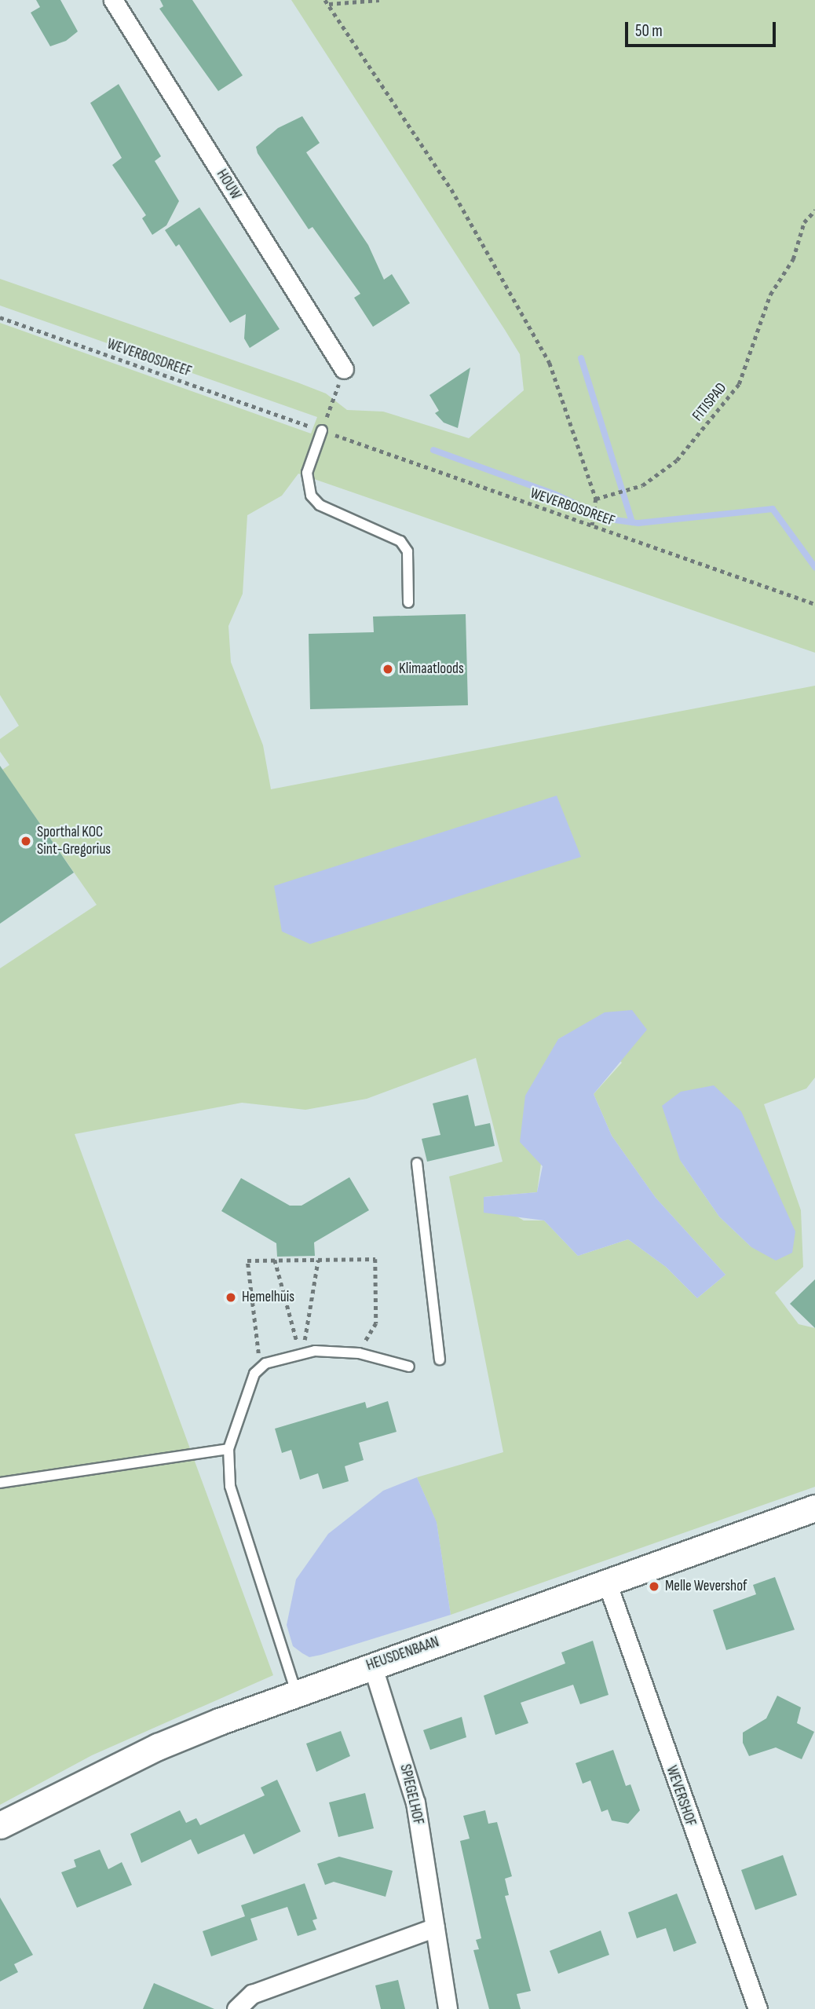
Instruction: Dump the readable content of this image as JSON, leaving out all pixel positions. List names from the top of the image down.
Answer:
{
  "streets": {
    "main road": ["HEUSDENBAAN"],
    "street": ["HOUW", "SPIEGELHOF", "WEVERSHOF"],
    "path": ["WEVERBOSDREEF", "FITISPAD"]
  },
  "crossings": [
    ["HEUSDENBAAN", "SPIEGELHOF"],
    ["HEUSDENBAAN", "WEVERSHOF"]
  ],
  "places": [
    "Klimaatloods",
    "Sporthal KOC Sint-Gregorius",
    "Hemelhuis",
    "Melle Wevershof"
  ],
  "scale_bar": "50 m"
}
